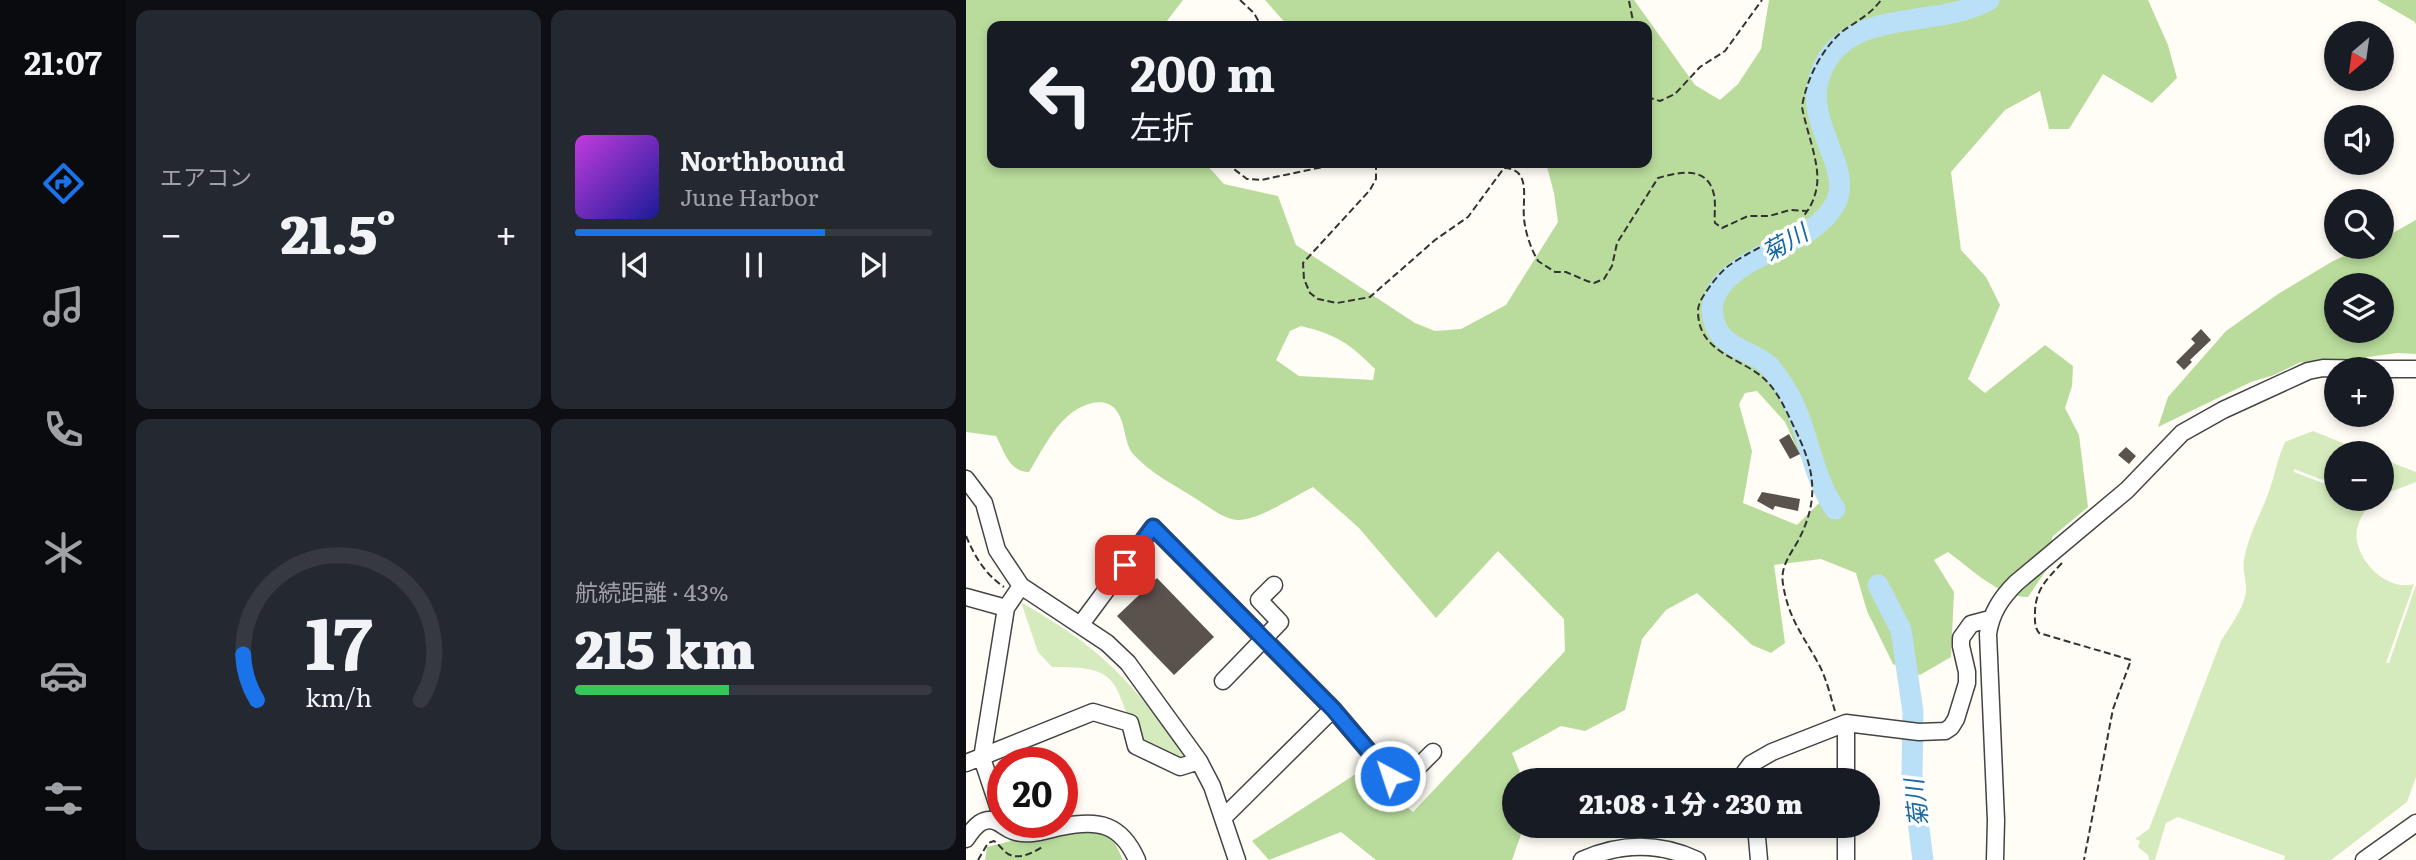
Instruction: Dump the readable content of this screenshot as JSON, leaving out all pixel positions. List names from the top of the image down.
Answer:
{
  "water": ["菊川"],
  "north": "bottom left",
  "page": {
    "tabs": "21:07",
    "tile": [
      "エアコン",
      ["航続距離 · 43%", "215 km"]
    ],
    "map_buttons": ["+", "−"],
    "turn": ["200 m", "左折"],
    "song": ["Northbound", "June Harbor"],
    "heat": ["−", "21.5°", "+"],
    "limit": "20",
    "trip": "21:08 · 1 分 · 230 m",
    "gauge": ["17", "km/h"]
  }
}
